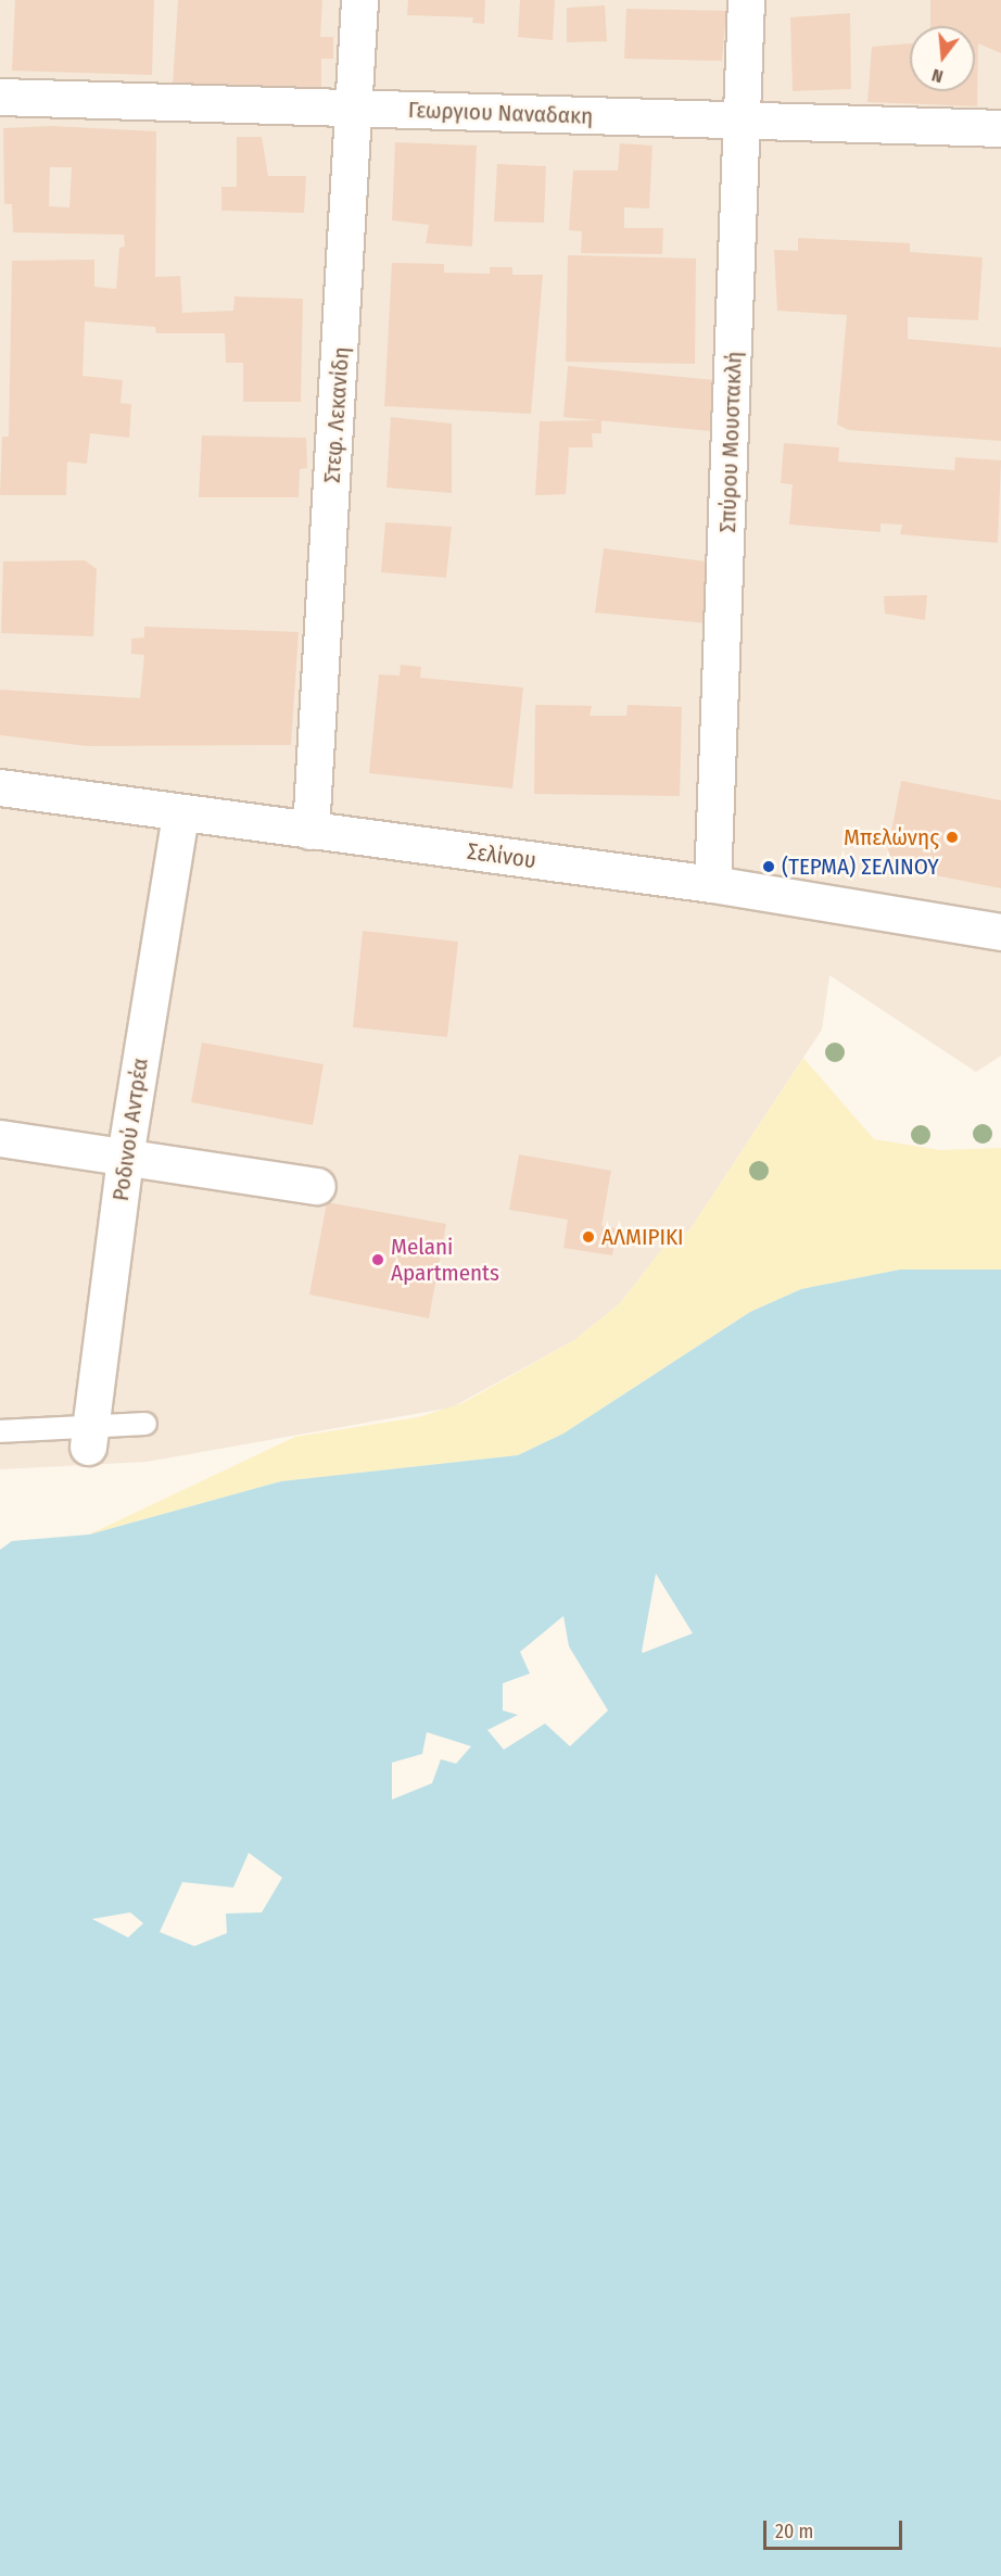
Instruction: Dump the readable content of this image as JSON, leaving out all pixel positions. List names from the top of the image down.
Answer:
{
  "streets": {
    "street": [
      "Γεωργιου Ναναδακη",
      "Στεφ. Λεκανίδη",
      "Σπύρου Μουστακλή",
      "Σελίνου",
      "Ροδινού Αντρέα"
    ]
  },
  "crossings": [
    ["Γεωργιου Ναναδακη", "Στεφ. Λεκανίδη"],
    ["Γεωργιου Ναναδακη", "Σπύρου Μουστακλή"],
    ["Στεφ. Λεκανίδη", "Σελίνου"],
    ["Σπύρου Μουστακλή", "Σελίνου"],
    ["Σελίνου", "Ροδινού Αντρέα"]
  ],
  "places": [
    "Μπελώνης",
    "(ΤΕΡΜΑ) ΣΕΛΙΝΟΥ",
    "ΑΛΜΙΡΙΚΙ",
    "Melani Apartments"
  ],
  "scale_bar": "20 m",
  "north": "bottom"
}
